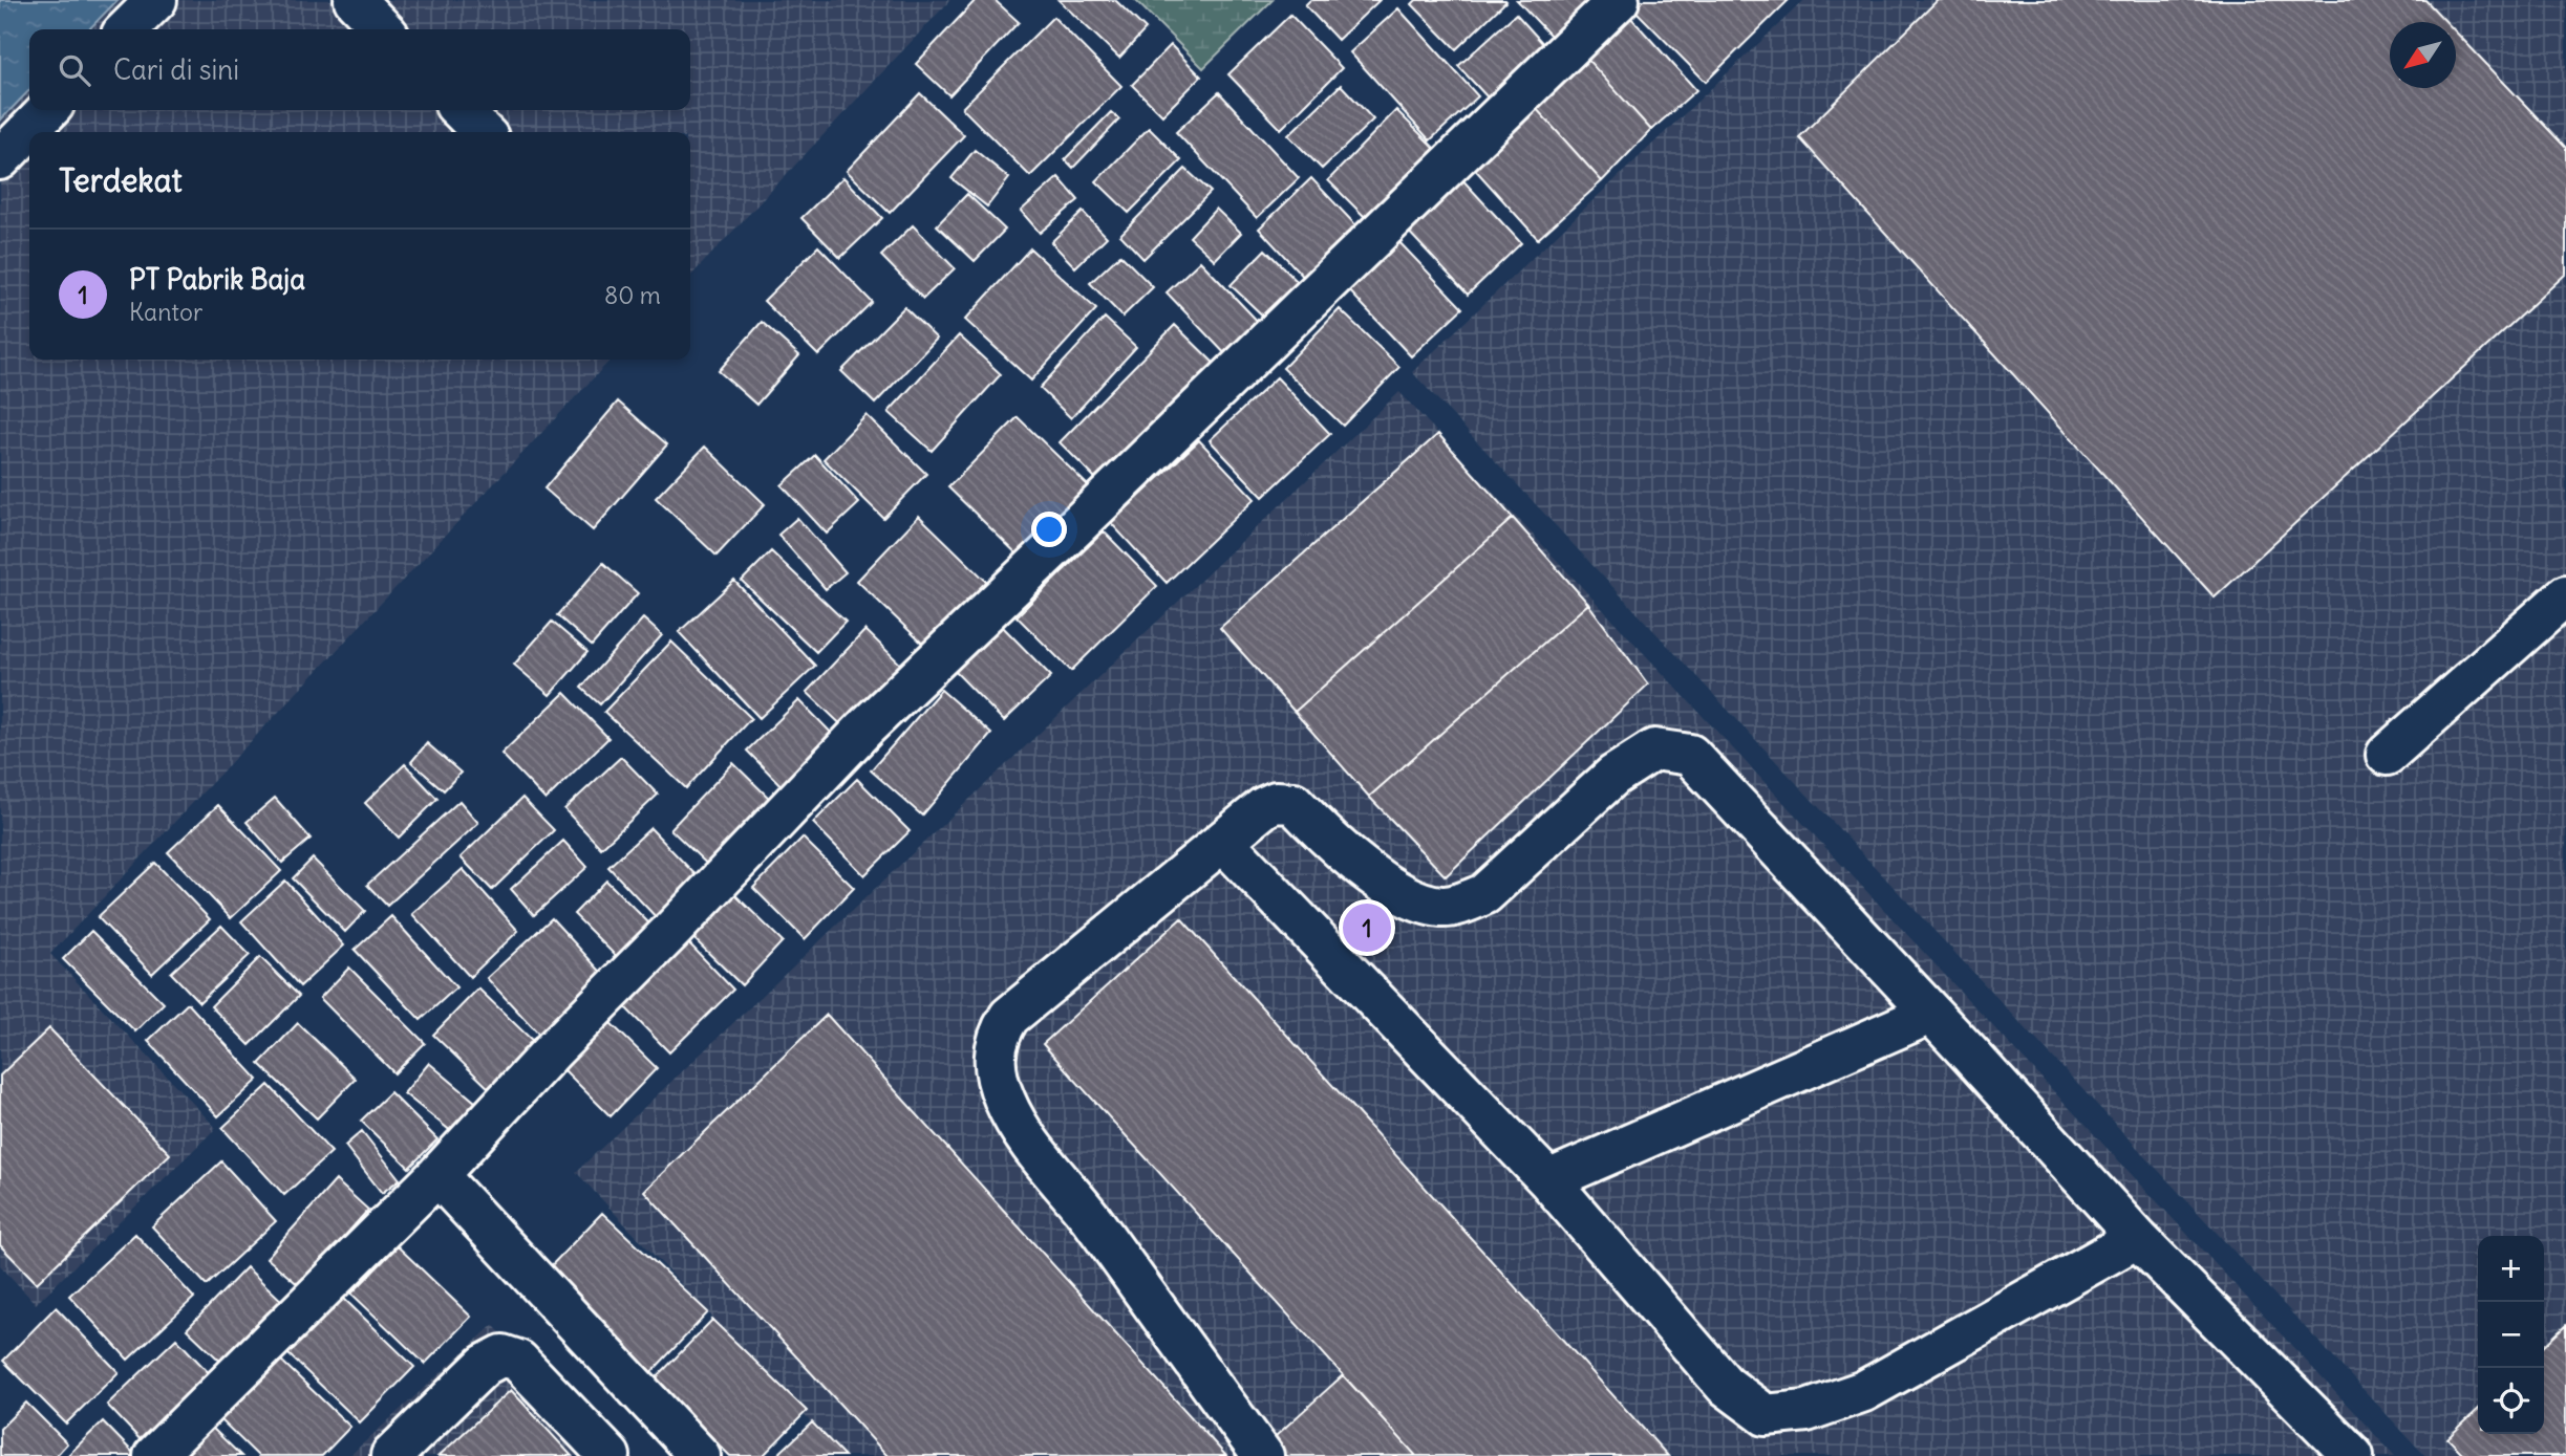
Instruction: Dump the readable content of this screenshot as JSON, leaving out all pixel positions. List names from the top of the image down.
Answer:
{
  "north": "bottom left",
  "page": {
    "search": "Cari di sini",
    "heading": "Terdekat",
    "list": [
      {
        "mark": "1",
        "name": "PT Pabrik Baja",
        "note": "Kantor",
        "value": "80 m"
      }
    ],
    "pins": "1",
    "map_buttons": ["+", "−"]
  }
}
